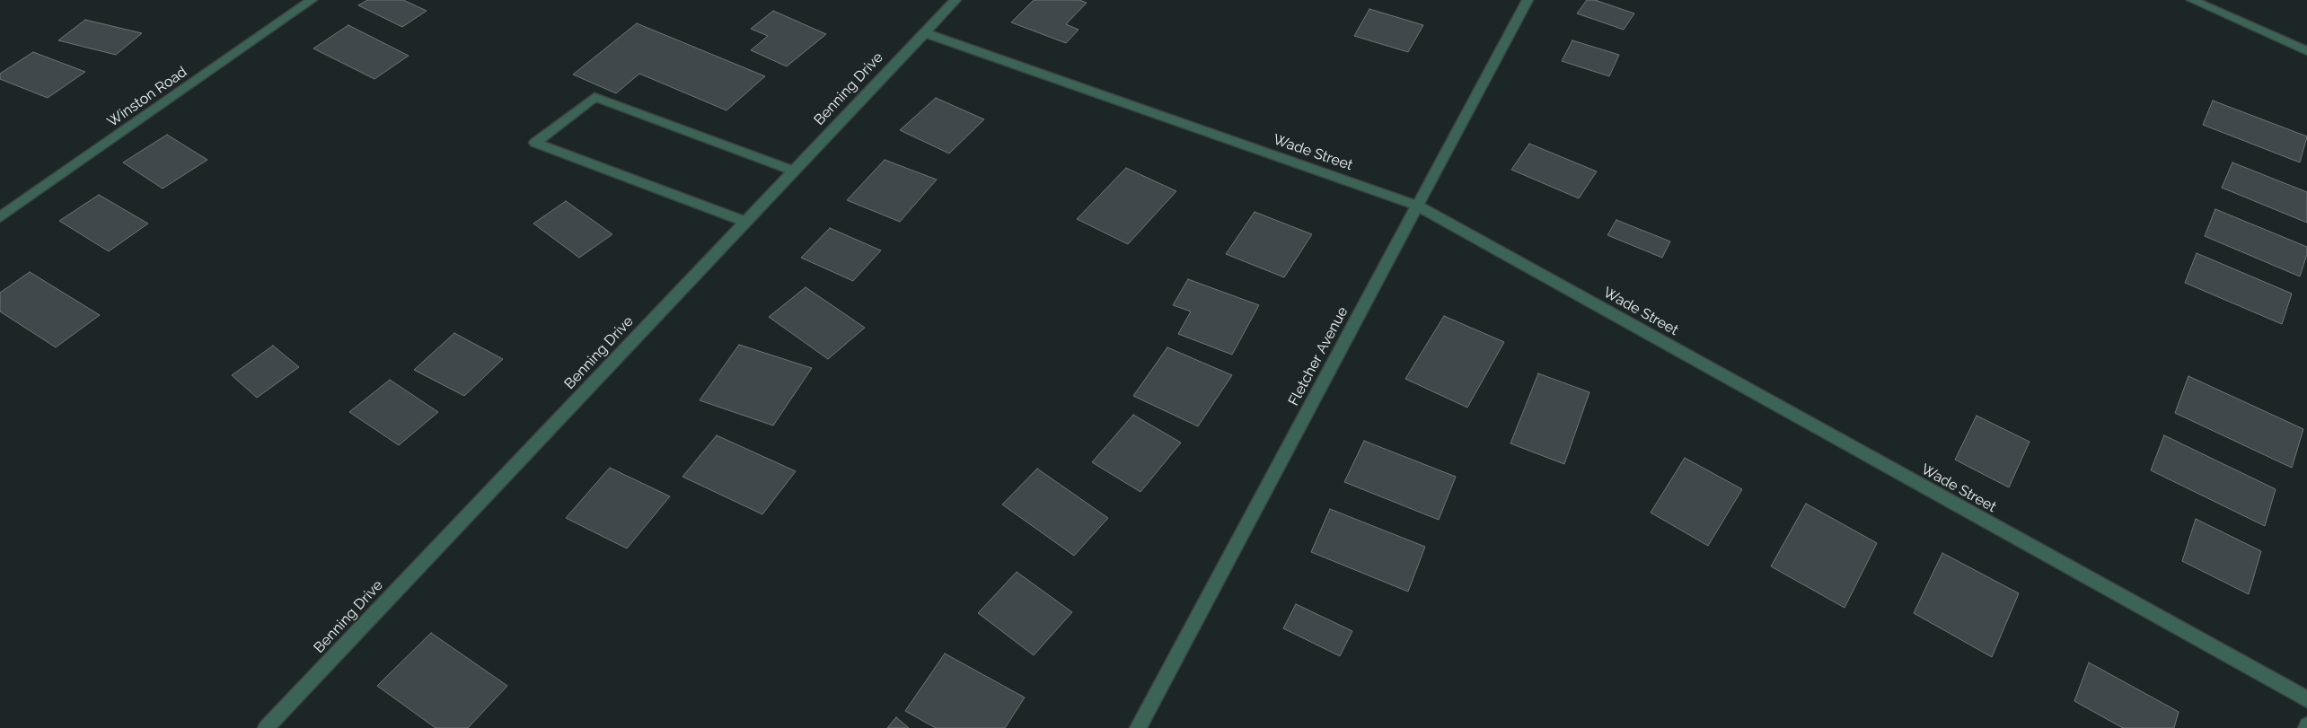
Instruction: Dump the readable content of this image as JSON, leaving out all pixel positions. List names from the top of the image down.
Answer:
{
  "streets": {
    "street": [
      "Benning Drive",
      "Winston Road",
      "Wade Street",
      "Fletcher Avenue"
    ]
  },
  "crossings": [
    ["Benning Drive", "Wade Street"],
    ["Wade Street", "Fletcher Avenue"]
  ]
}
